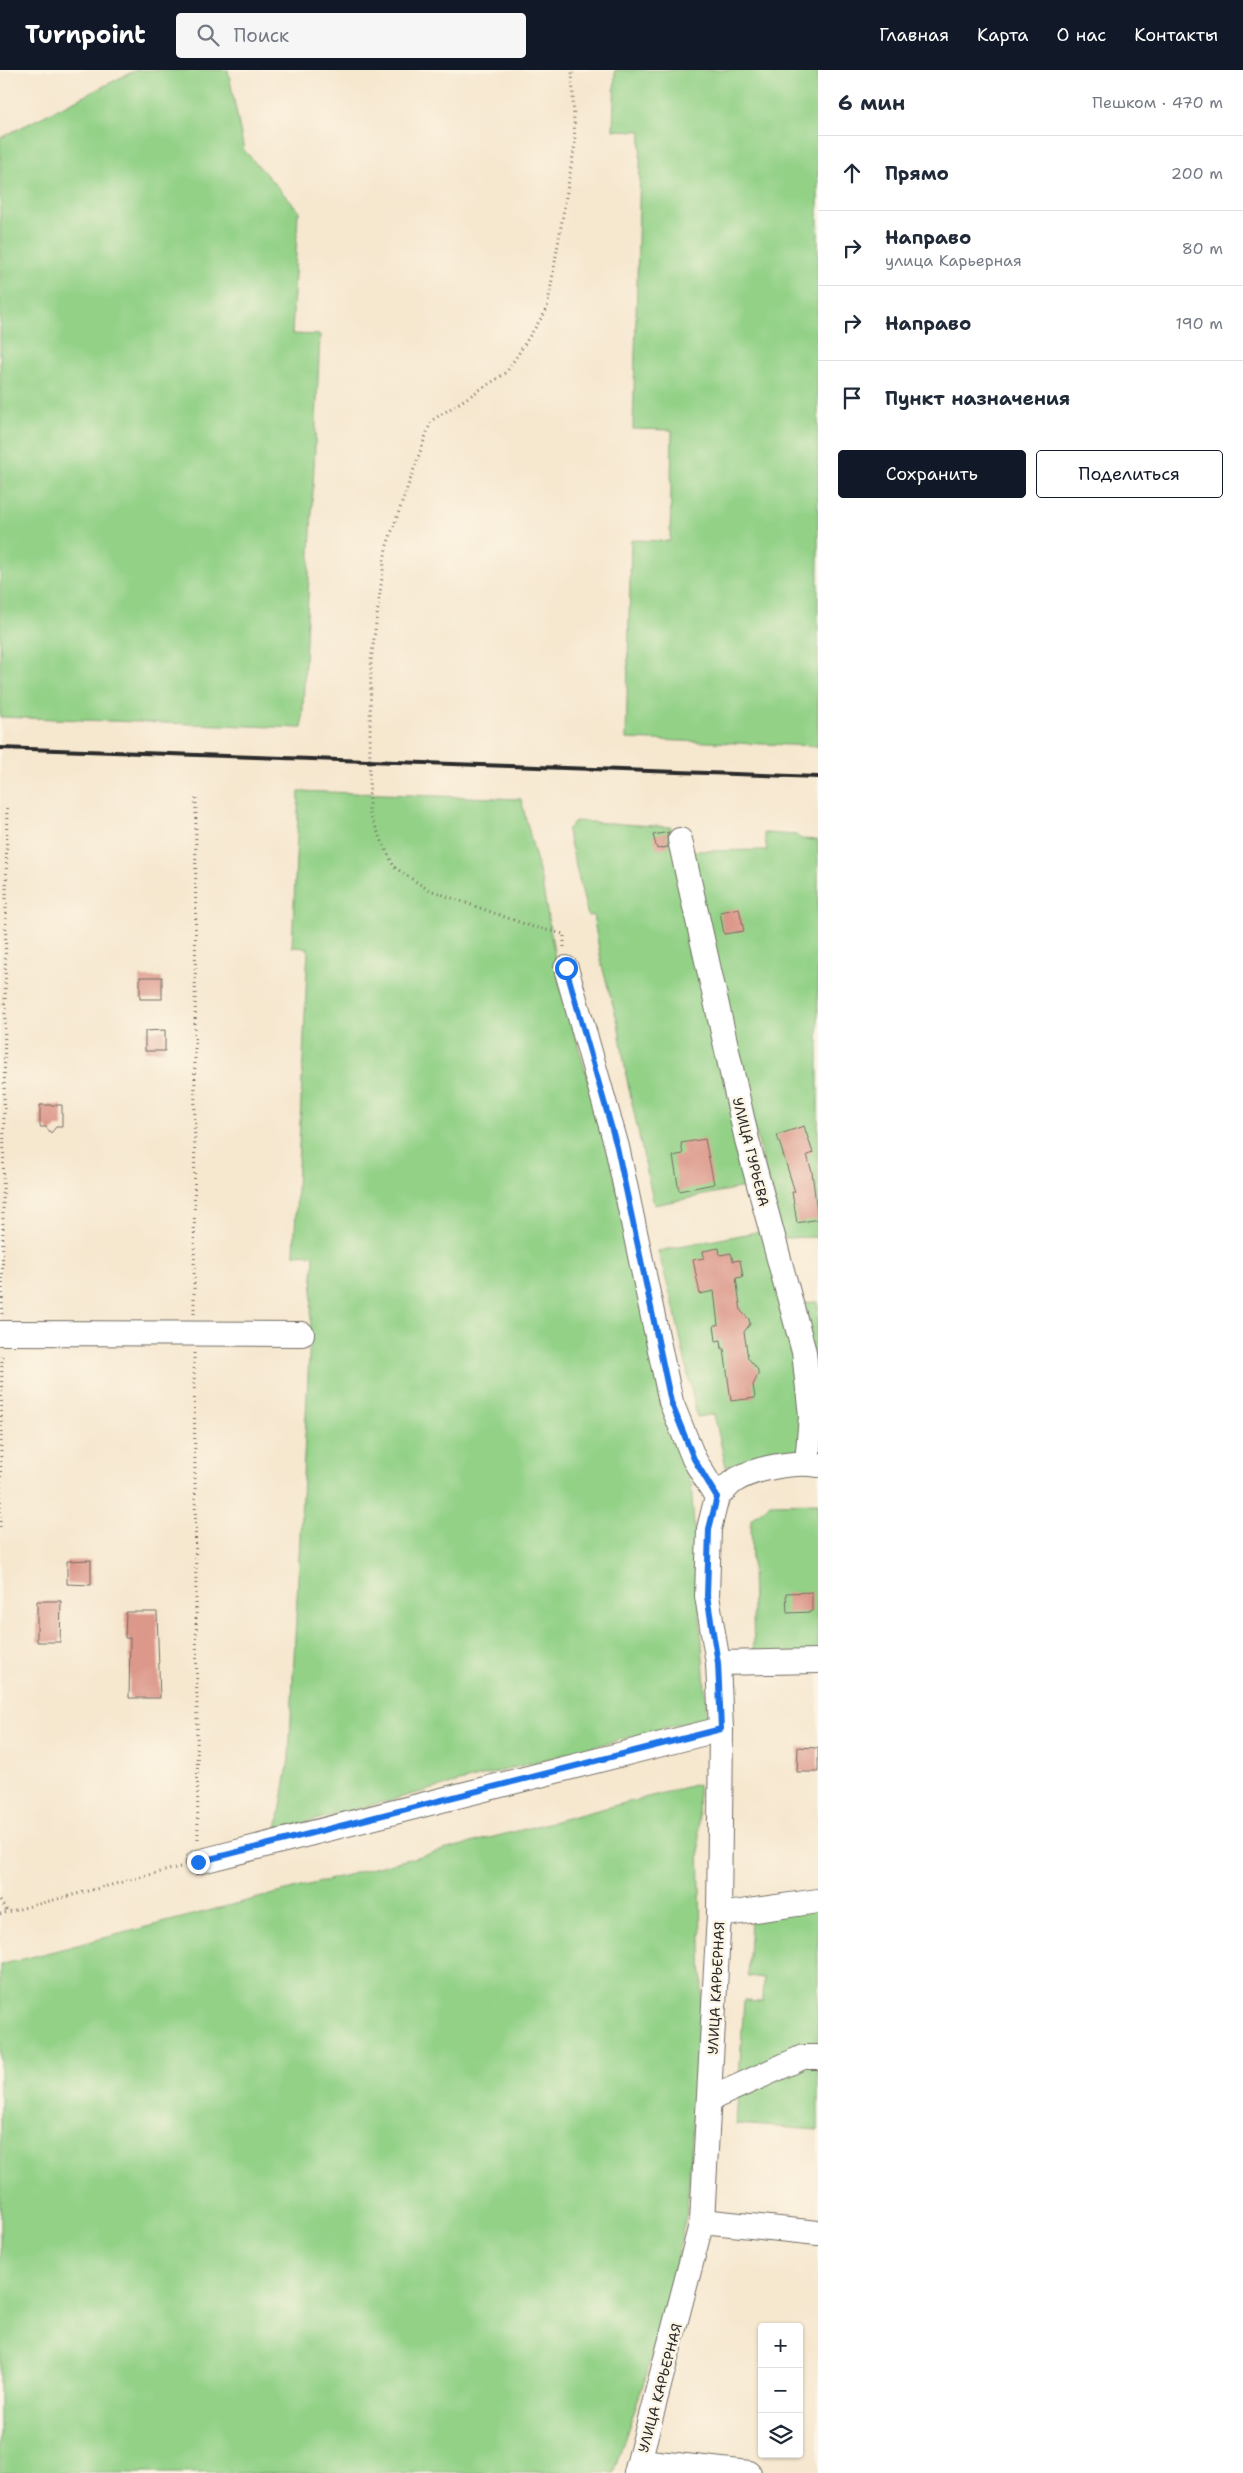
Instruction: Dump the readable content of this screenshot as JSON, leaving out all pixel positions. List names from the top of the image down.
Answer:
{
  "streets": {
    "street": ["УЛИЦА ГУРЬЕВА", "УЛИЦА КАРЬЕРНАЯ"]
  },
  "page": {
    "header": "Turnpoint",
    "search": "Поиск",
    "nav": [
      "Главная",
      "Карта",
      "О нас",
      "Контакты"
    ],
    "heading": ["6 мин", "Пешком · 470 m"],
    "list": [
      ["Прямо", "200 m"],
      ["Направо", "улица Карьерная", "80 m"],
      ["Направо", "190 m"],
      "Пункт назначения"
    ],
    "buttons": ["Сохранить", "Поделиться"],
    "map_buttons": ["+", "−"]
  }
}
